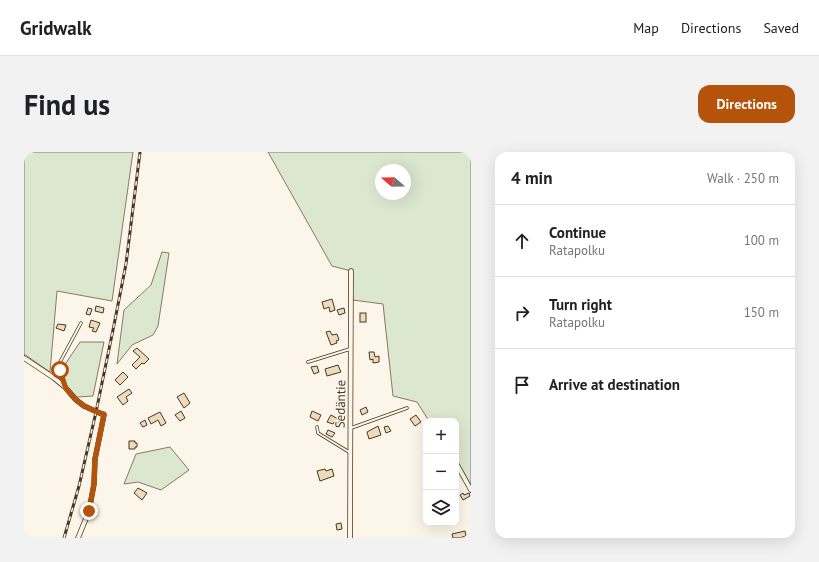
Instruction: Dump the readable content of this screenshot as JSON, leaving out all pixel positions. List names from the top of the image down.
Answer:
{
  "streets": {
    "street": ["Sedäntie"]
  },
  "north": "left",
  "page": {
    "header": "Gridwalk",
    "nav": ["Map", "Directions", "Saved"],
    "buttons": "Directions",
    "title": "Find us",
    "heading": ["4 min", "Walk · 250 m"],
    "list": [
      ["Continue", "Ratapolku", "100 m"],
      ["Turn right", "Ratapolku", "150 m"],
      "Arrive at destination"
    ],
    "map_buttons": ["+", "−"]
  }
}
